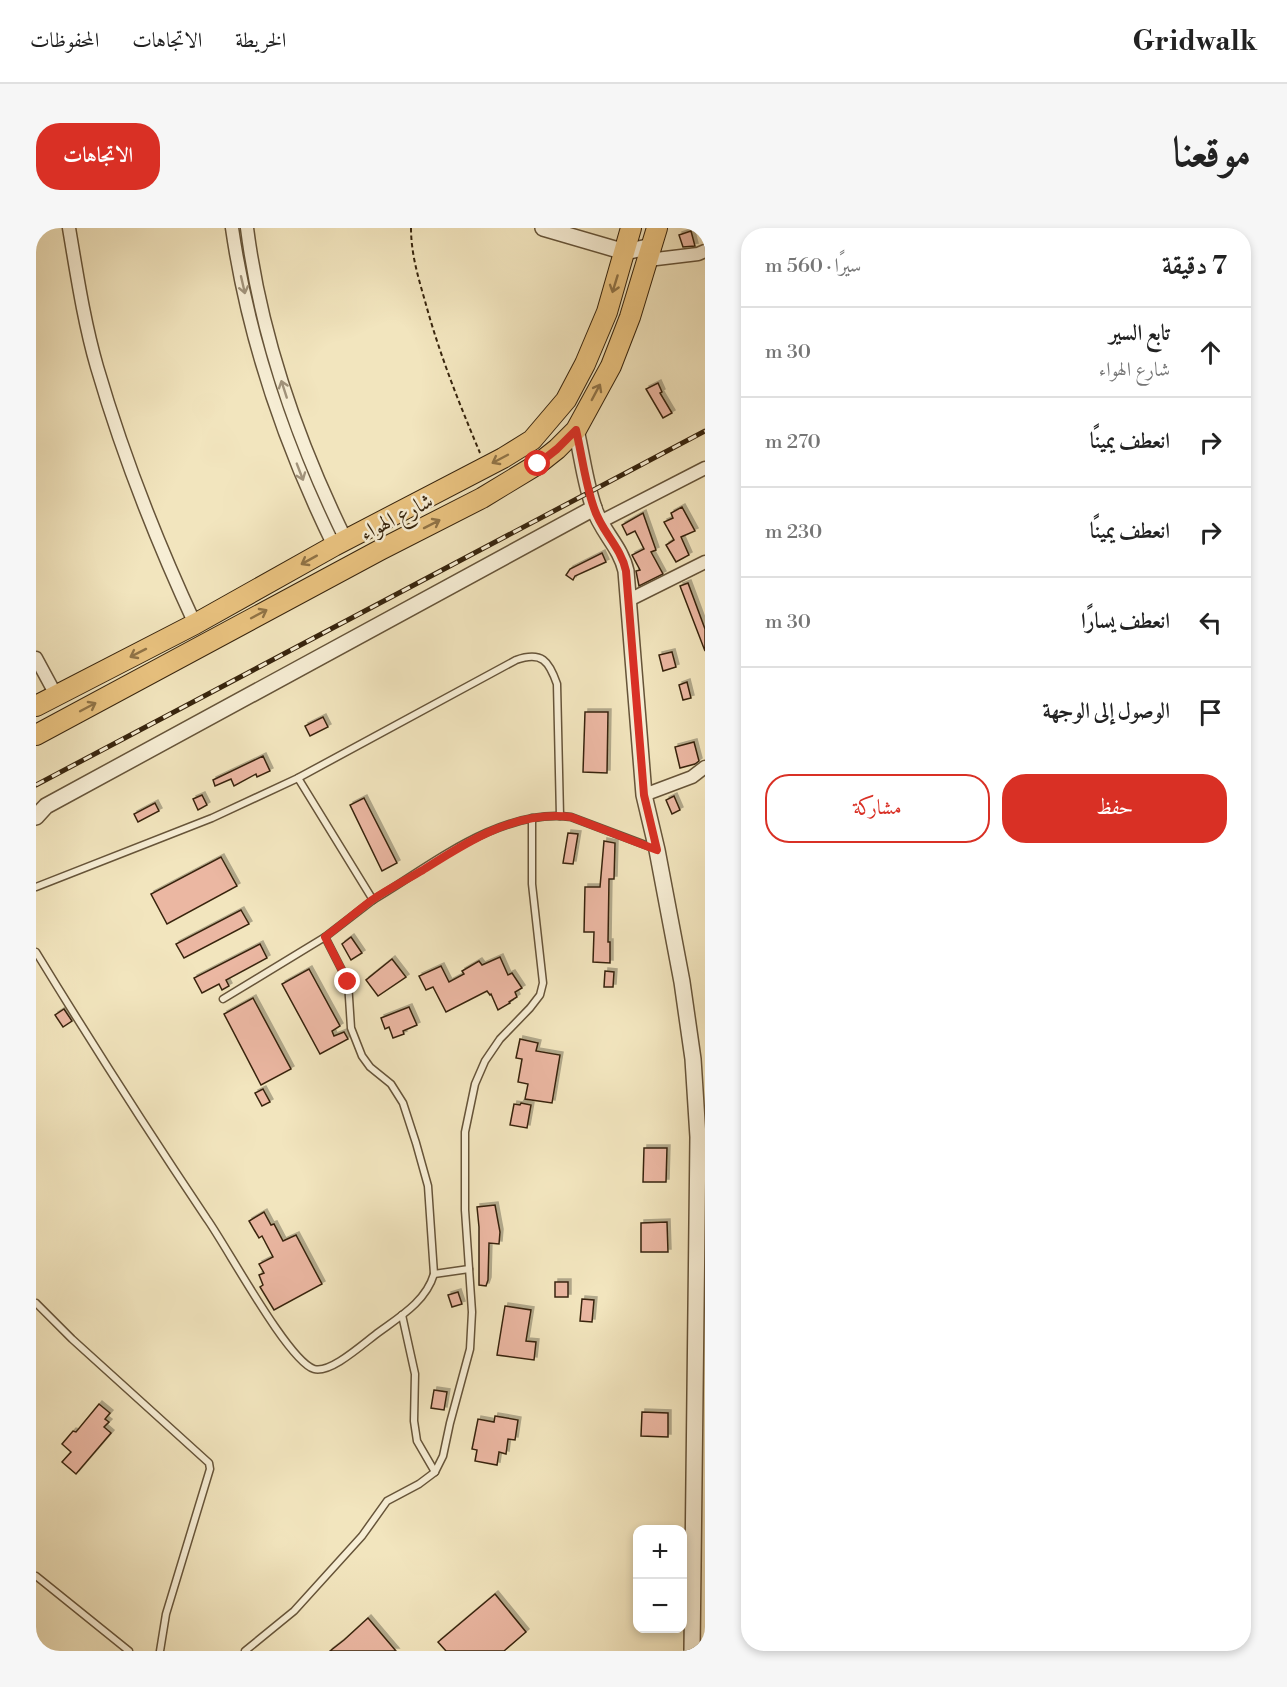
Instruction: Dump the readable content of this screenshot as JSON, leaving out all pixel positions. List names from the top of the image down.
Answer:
{
  "streets": {
    "main road": ["شارع الهواء"]
  },
  "page": {
    "header": "Gridwalk",
    "nav": ["الخريطة", "الاتجاهات", "المحفوظات"],
    "title": "موقعنا",
    "buttons": [
      "الاتجاهات",
      ["حفظ", "مشاركة"]
    ],
    "heading": ["7 دقيقة", "سيرًا · 560 m"],
    "list": [
      ["تابع السير", "شارع الهواء", "30 m"],
      ["انعطف يمينًا", "270 m"],
      ["انعطف يمينًا", "230 m"],
      ["انعطف يسارًا", "30 m"],
      "الوصول إلى الوجهة"
    ],
    "map_buttons": ["+", "−"]
  }
}
